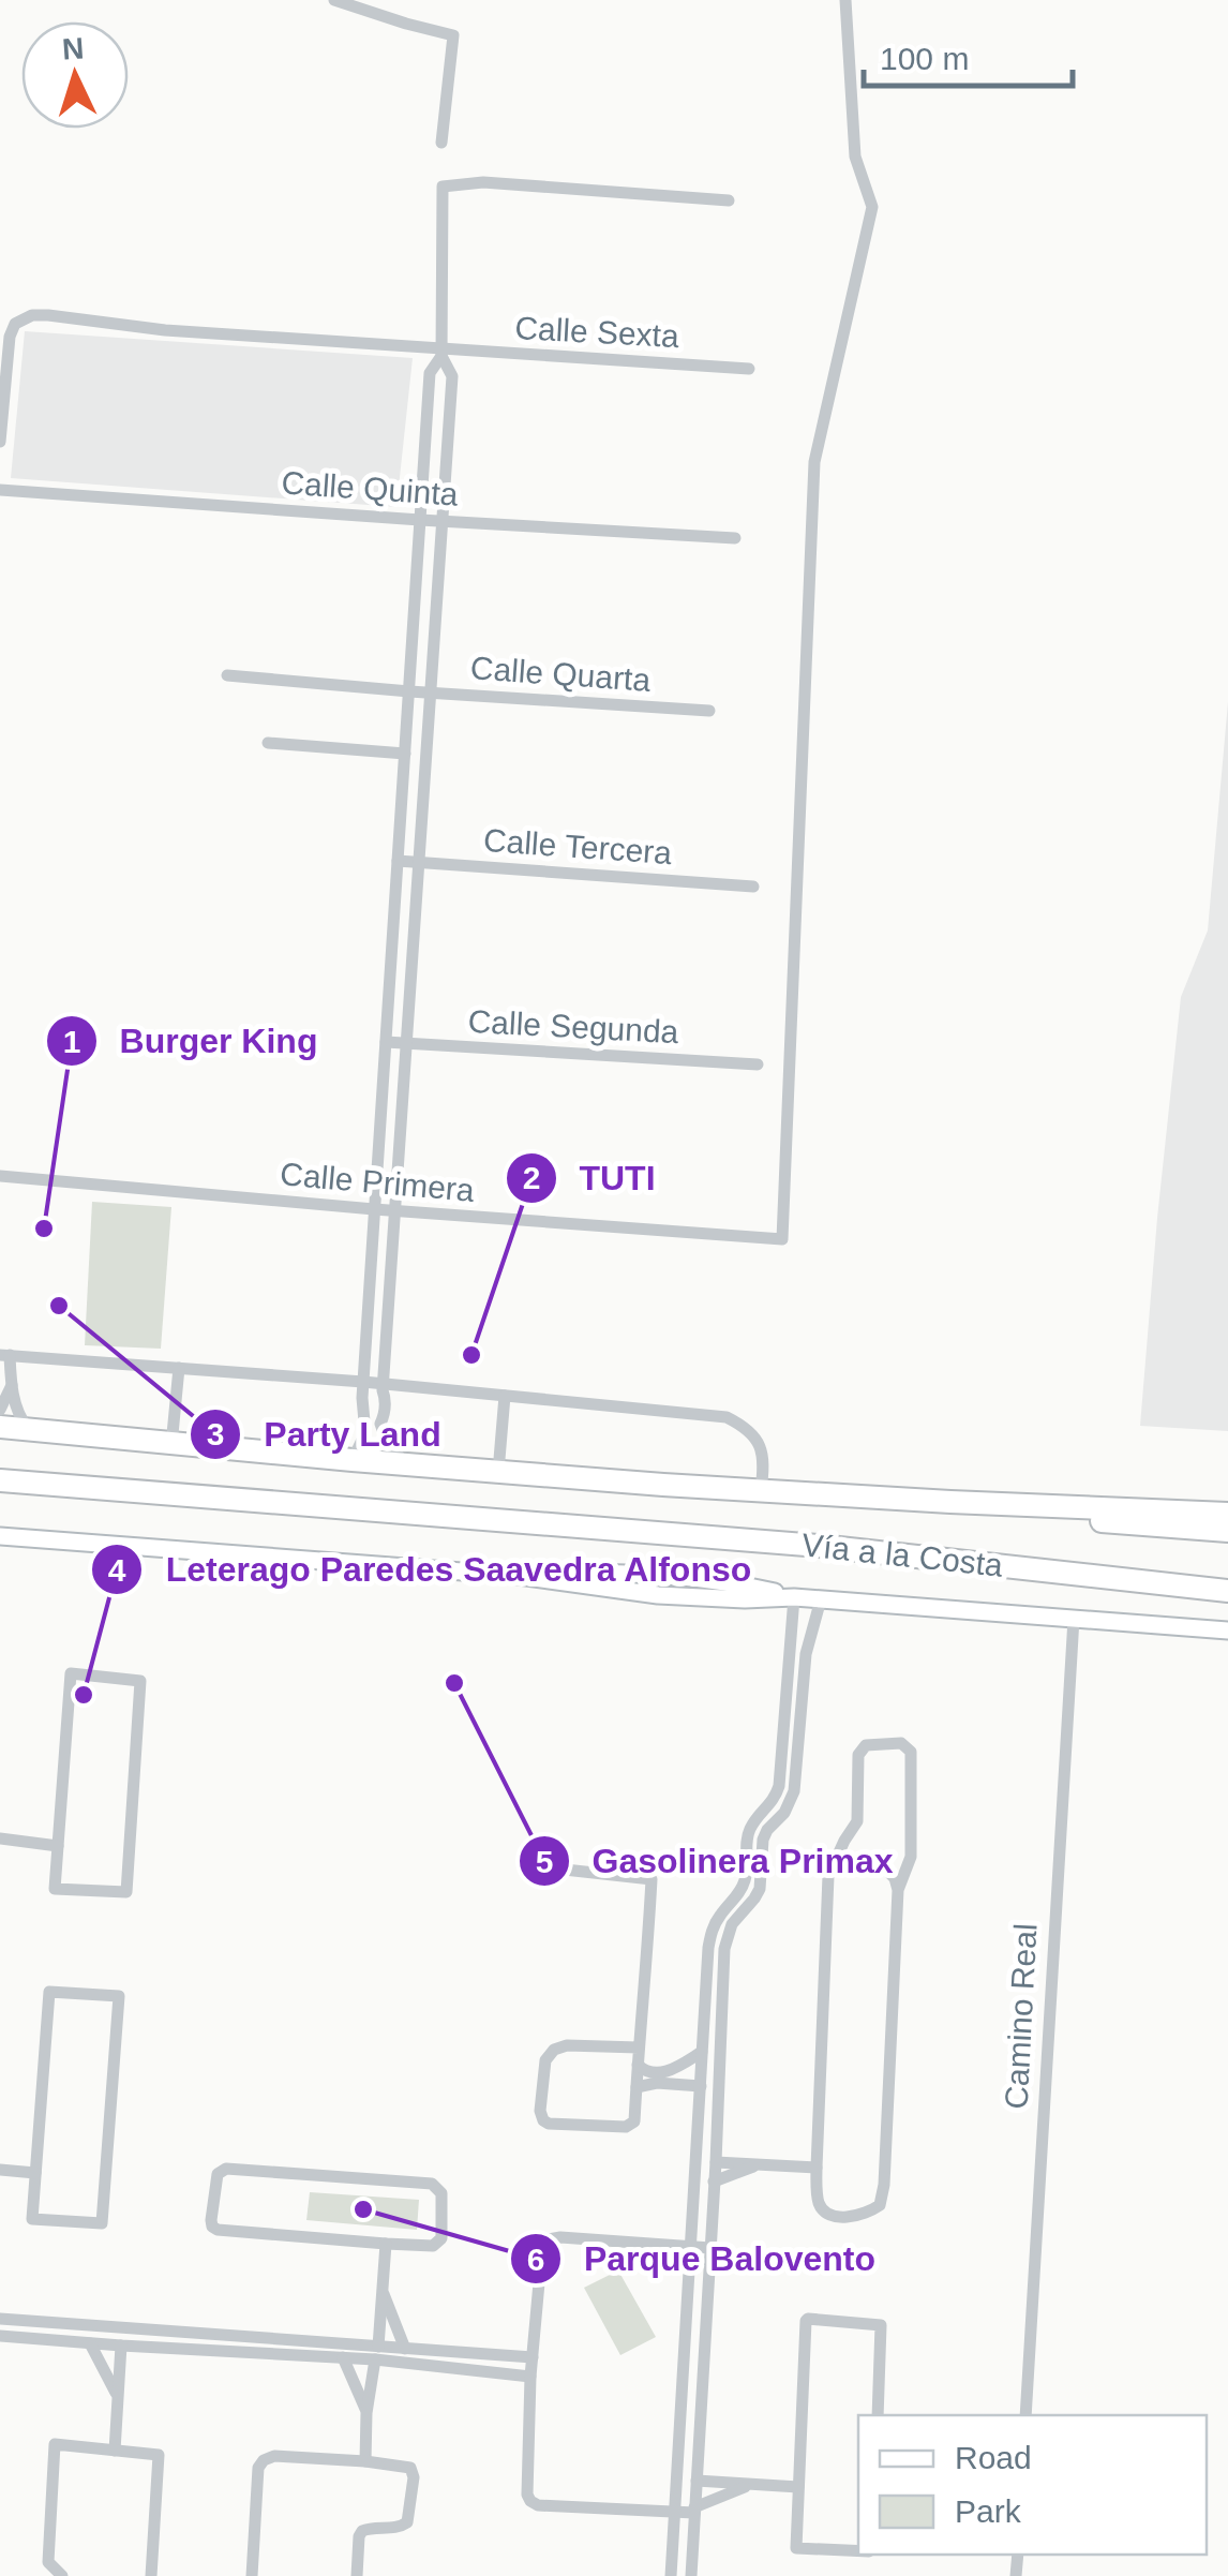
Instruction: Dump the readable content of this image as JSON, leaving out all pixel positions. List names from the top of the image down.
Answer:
{
  "streets": {
    "highway": ["Vía a la Costa"],
    "street": [
      "Calle Sexta",
      "Calle Quinta",
      "Calle Quarta",
      "Calle Tercera",
      "Calle Segunda",
      "Calle Primera",
      "Camino Real"
    ]
  },
  "crossings": [
    ["Vía a la Costa", "Camino Real"]
  ],
  "places": [
    "Burger King",
    "Party Land",
    "TUTI",
    "Gasolinera Primax",
    "Leterago Paredes Saavedra Alfonso",
    "Parque Balovento"
  ],
  "legend": ["Road", "Park"],
  "scale_bar": "100 m",
  "north": "top"
}
